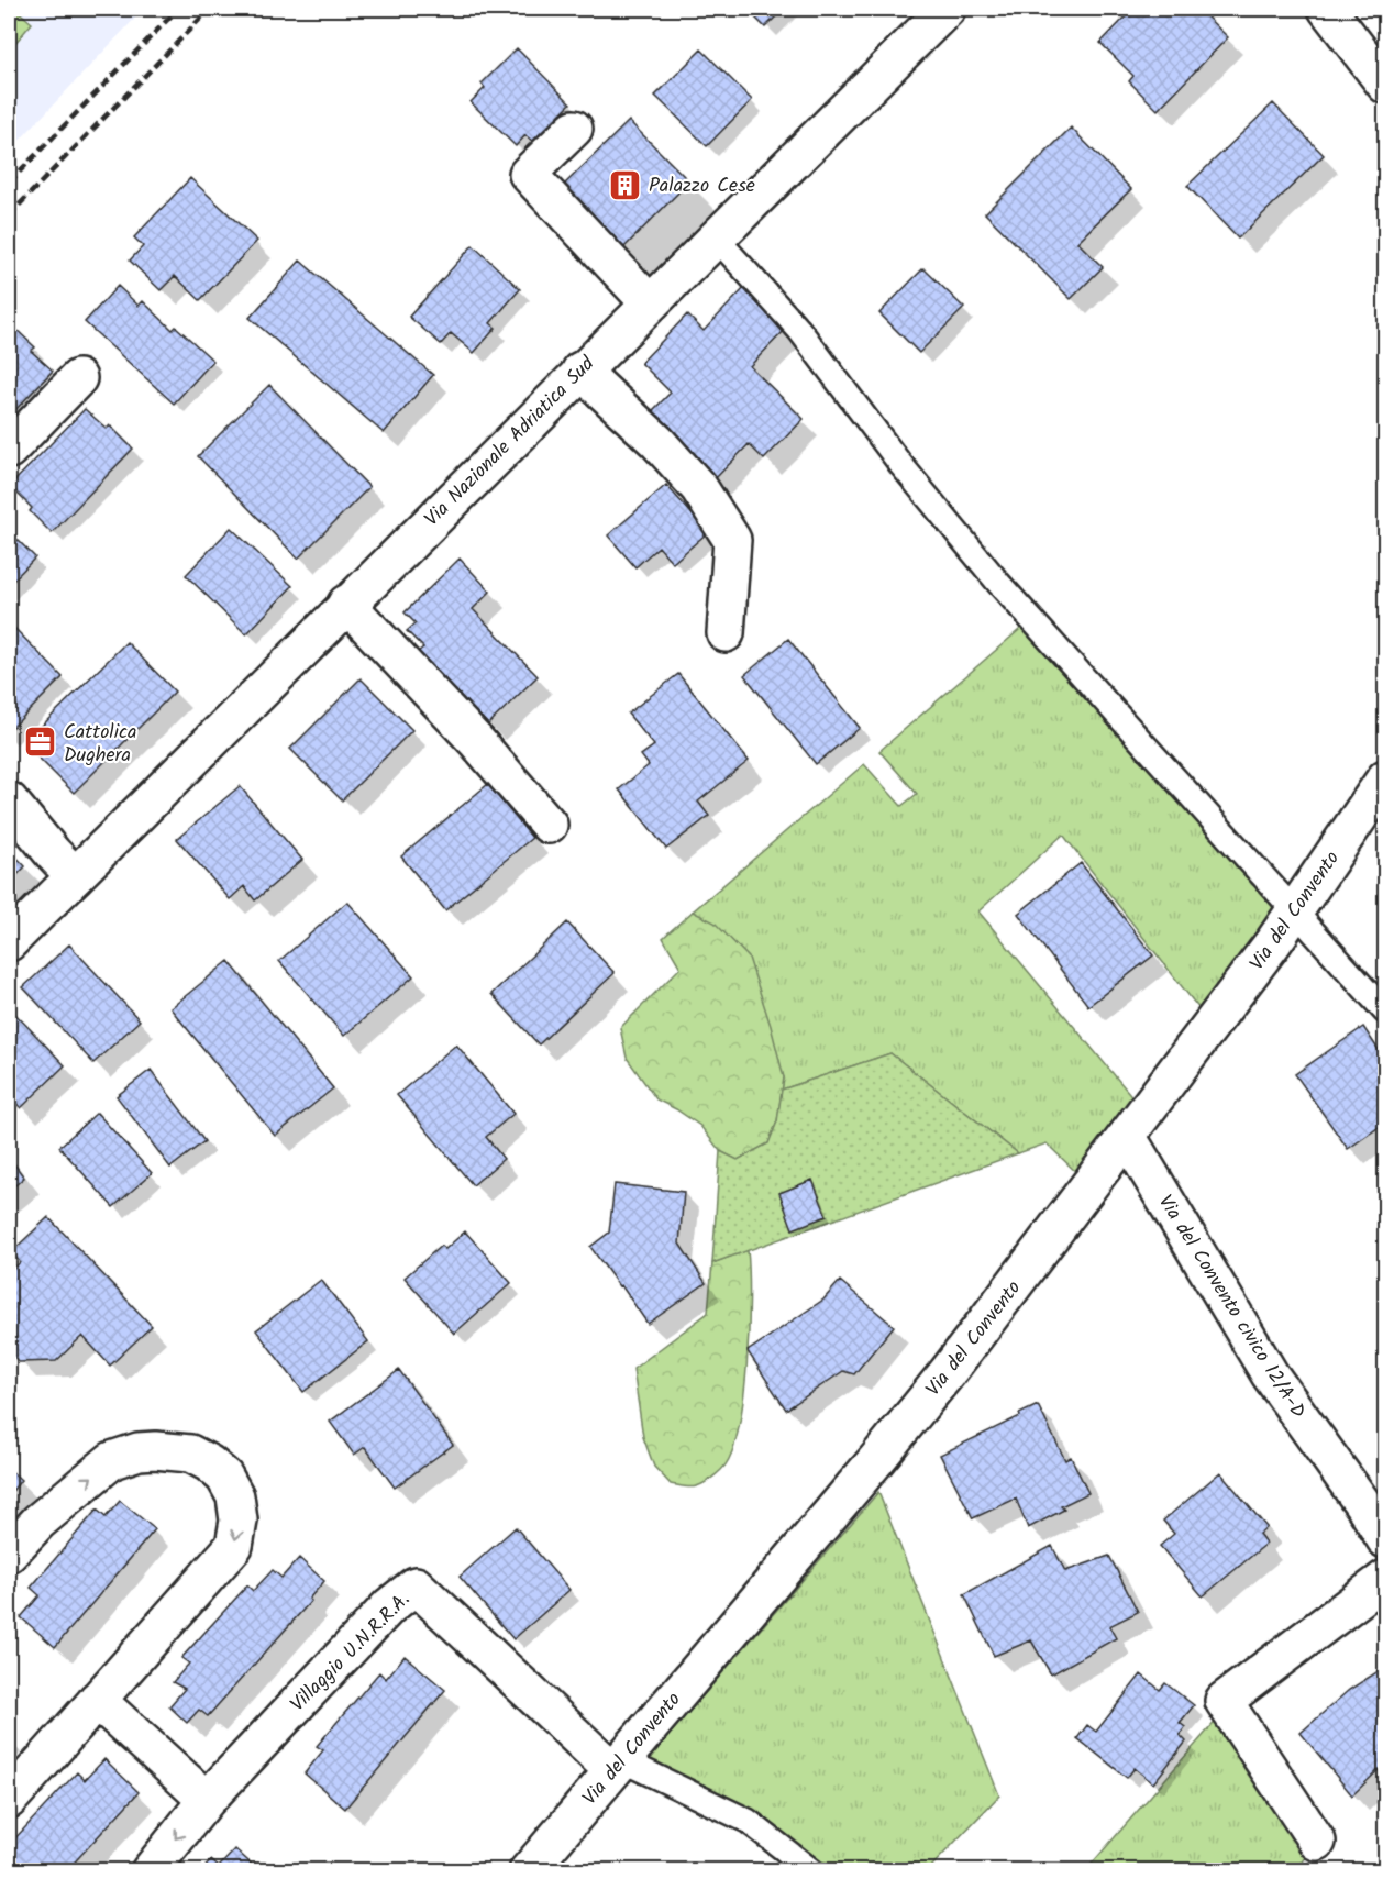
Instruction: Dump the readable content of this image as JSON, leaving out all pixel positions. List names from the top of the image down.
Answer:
{
  "streets": {
    "street": [
      "Via Nazionale Adriatica Sud",
      "Via del Convento",
      "Via del Convento civico 12/A-D",
      "Villaggio U.N.R.R.A."
    ]
  },
  "crossings": [
    ["Via del Convento", "Via del Convento civico 12/A-D"],
    ["Via del Convento", "Villaggio U.N.R.R.A."]
  ],
  "places": {
    "building": ["Palazzo Cese"],
    "office": ["Cattolica Dughera"]
  }
}
